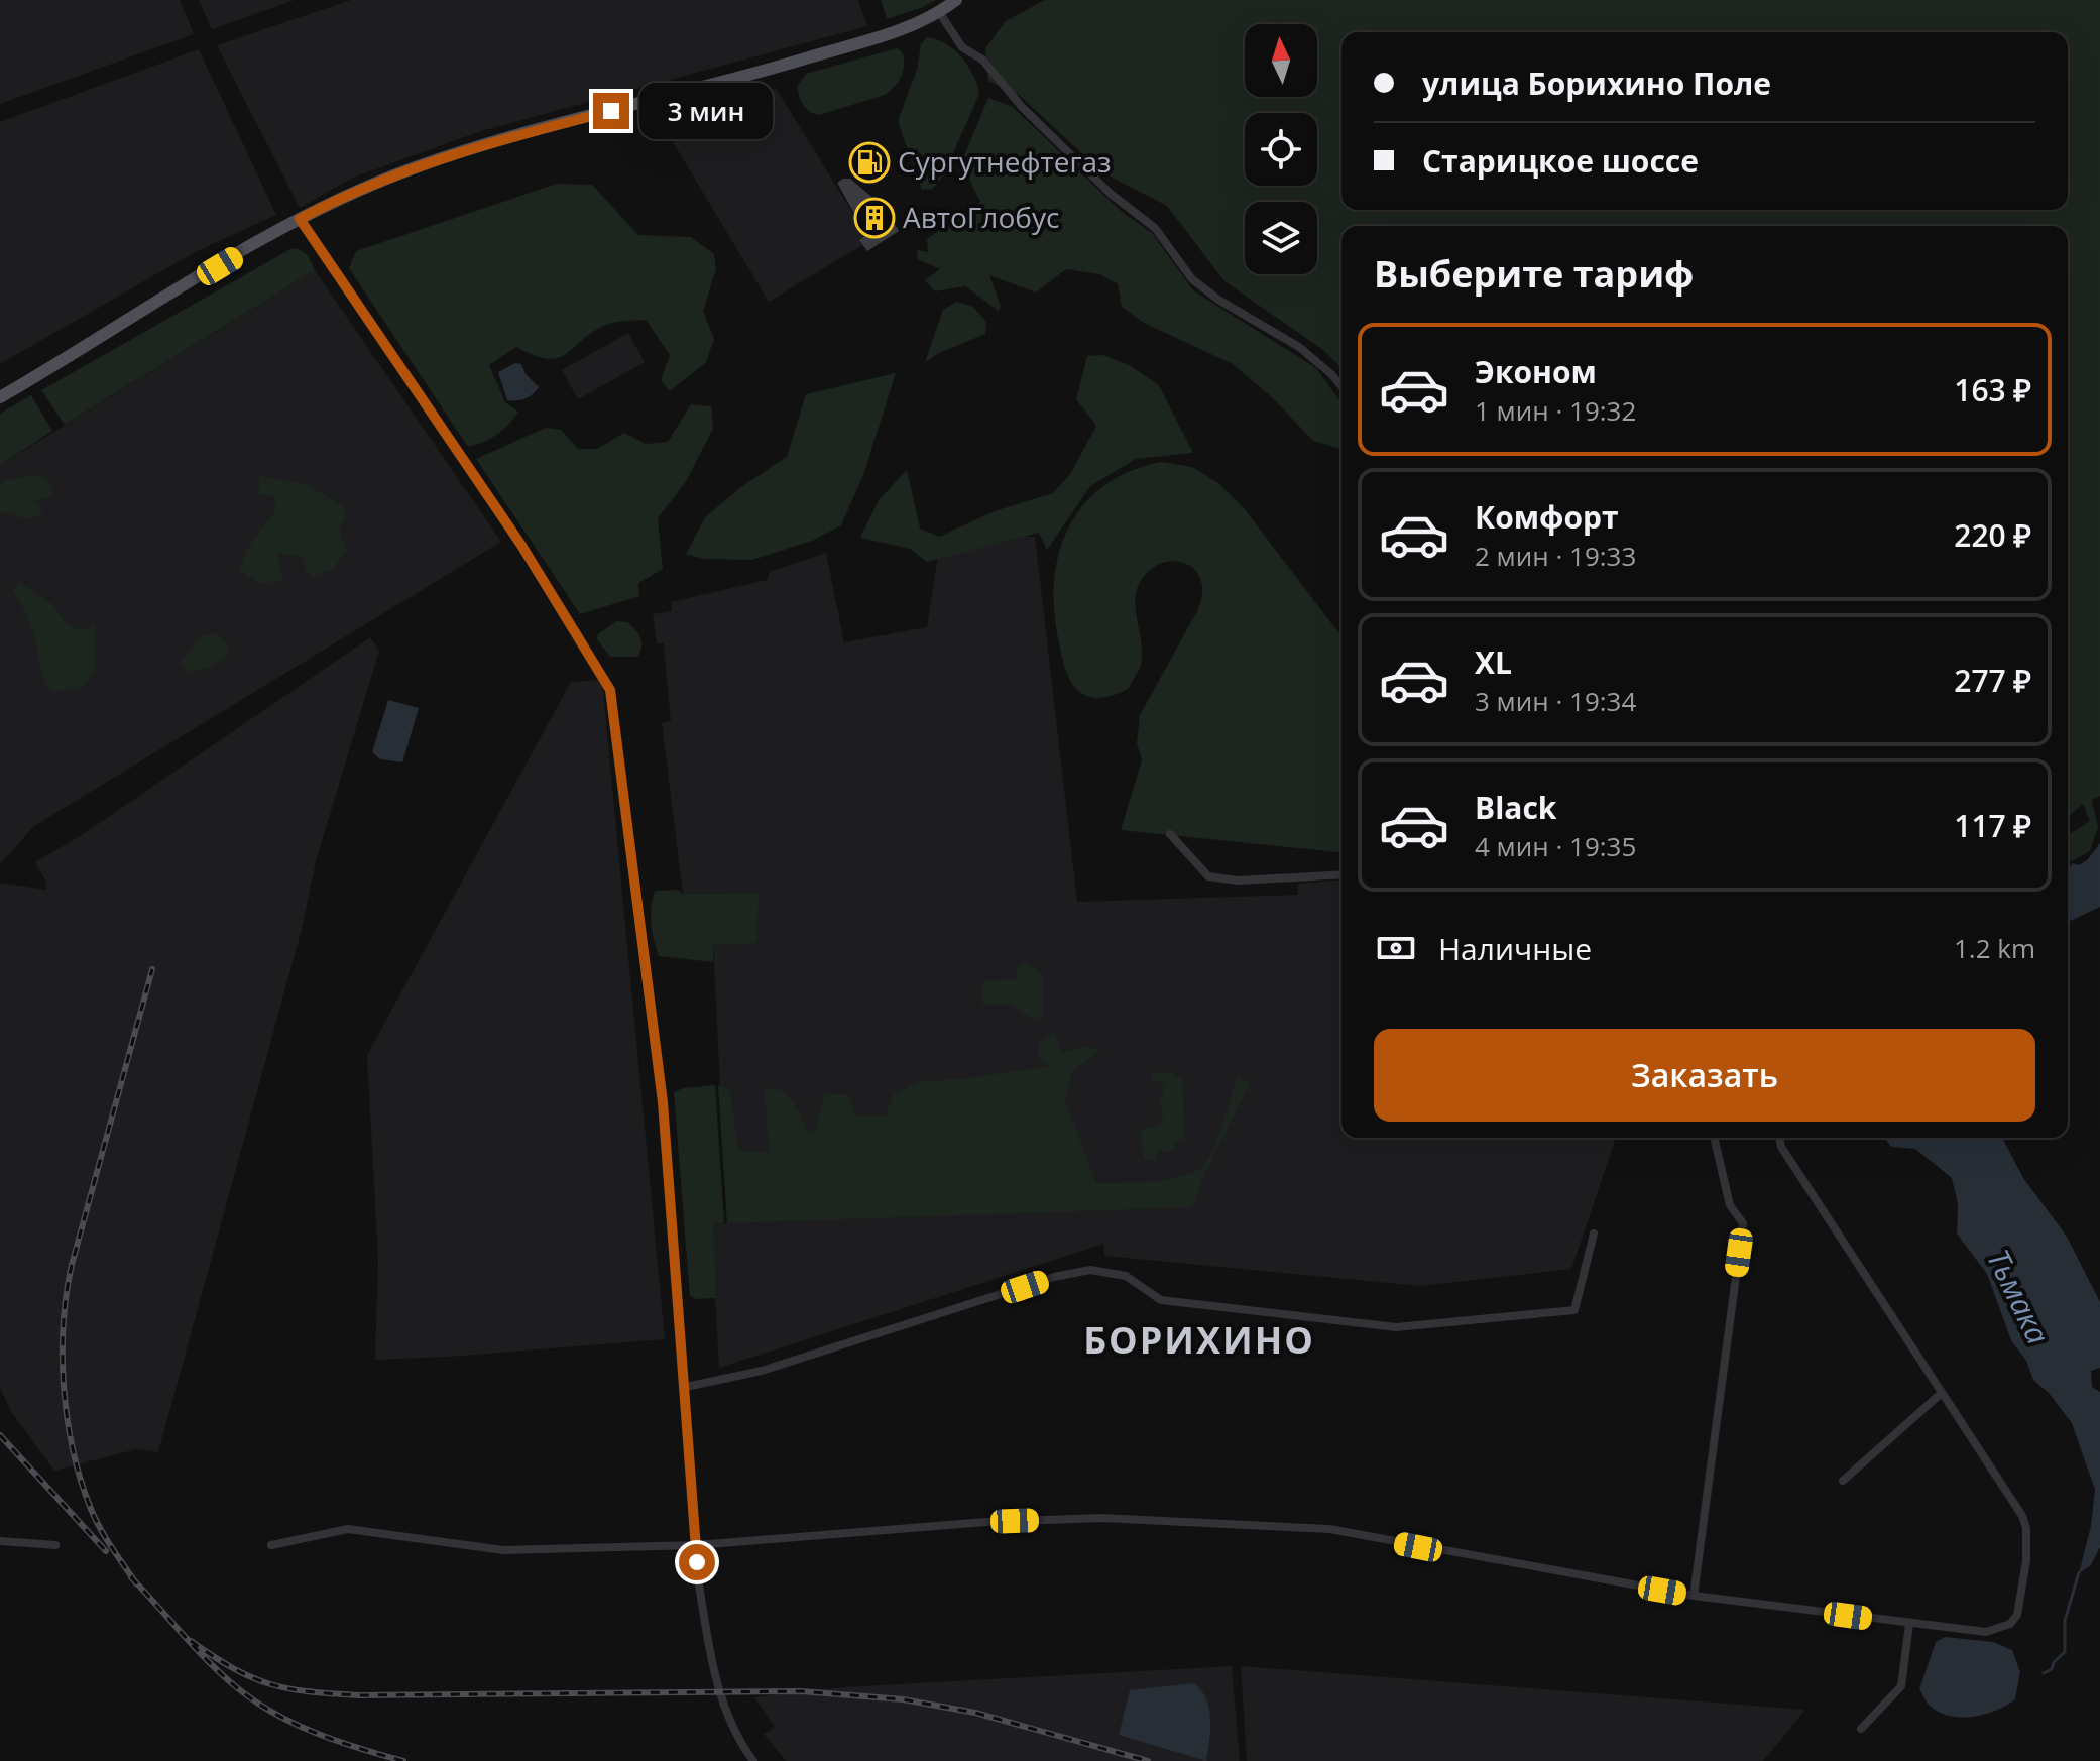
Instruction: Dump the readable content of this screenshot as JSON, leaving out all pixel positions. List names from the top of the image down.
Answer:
{
  "districts": ["БОРИХИНО"],
  "water": ["Тьмака"],
  "places": {
    "fuel station": ["Сургутнефтегаз"],
    "building": ["АвтоГлобус"]
  },
  "north": "top",
  "page": {
    "banner": ["улица Борихино Поле", "Старицкое шоссе"],
    "bubble": "3 мин",
    "heading": "Выберите тариф",
    "list": [
      {
        "name": "Эконом",
        "note": "1 мин · 19:32",
        "value": "163 ₽"
      },
      {
        "name": "Комфорт",
        "note": "2 мин · 19:33",
        "value": "220 ₽"
      },
      {
        "name": "XL",
        "note": "3 мин · 19:34",
        "value": "277 ₽"
      },
      {
        "name": "Black",
        "note": "4 мин · 19:35",
        "value": "117 ₽"
      }
    ],
    "pay": ["Наличные", "1.2 km"],
    "buttons": "Заказать"
  }
}
